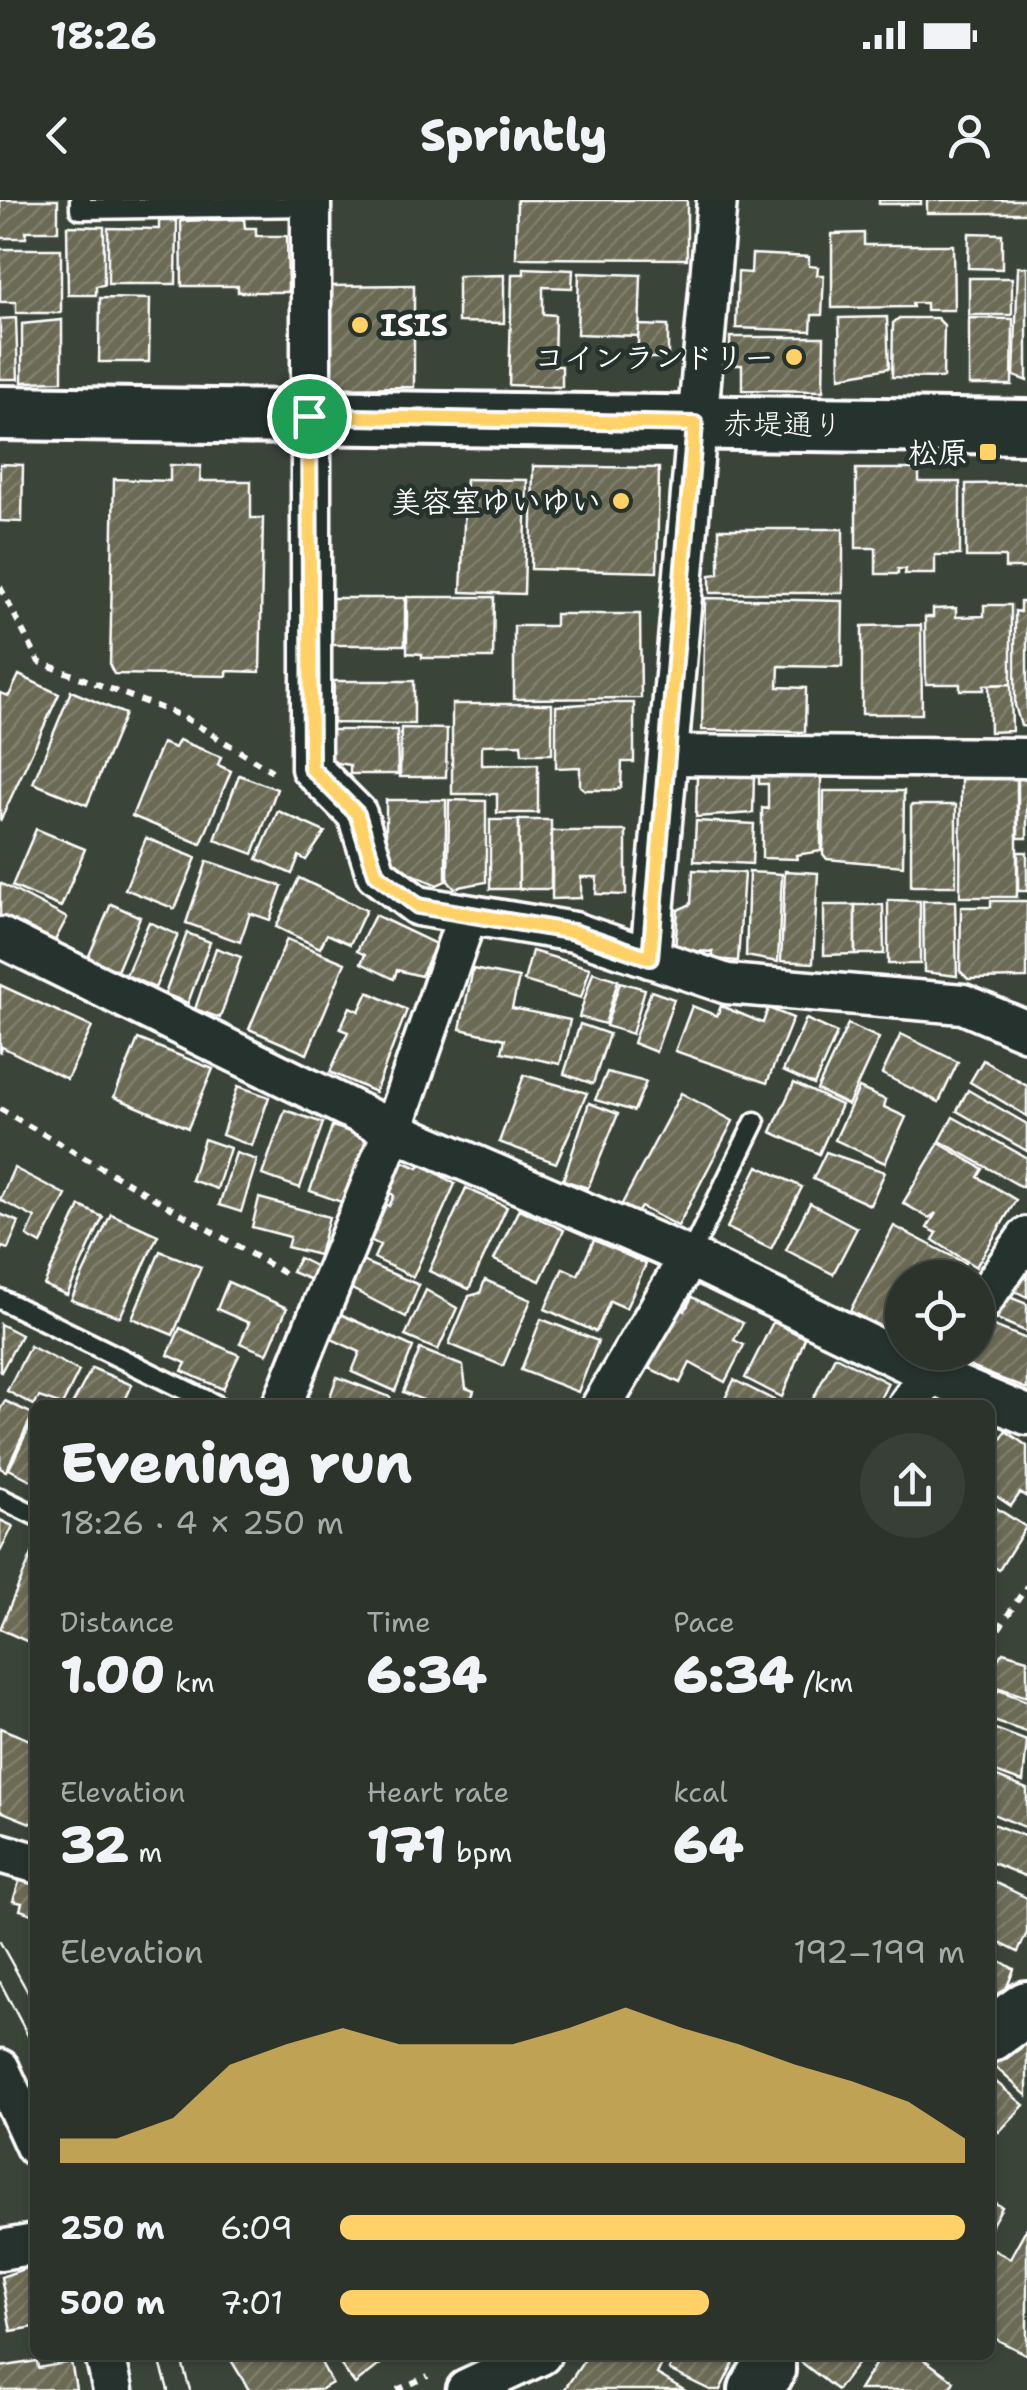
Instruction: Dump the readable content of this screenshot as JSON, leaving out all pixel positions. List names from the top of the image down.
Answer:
{
  "streets": {
    "main road": ["赤堤通り"]
  },
  "places": {
    "other": ["ISIS", "コインランドリー", "美容室ゆいゆい"],
    "transit": ["松原"]
  },
  "page": {
    "status": "18:26",
    "header": "Sprintly",
    "heading": ["Evening run", "18:26 · 4 × 250 m"],
    "stats": [
      ["Distance", "1.00 km"],
      ["Time", "6:34"],
      ["Pace", "6:34 /km"],
      ["Elevation", "32 m"],
      ["Heart rate", "171 bpm"],
      ["kcal", "64"]
    ],
    "chart": ["Elevation", "192–199 m"],
    "list": [
      {
        "name": "250 m",
        "note": "6:09"
      },
      {
        "name": "500 m",
        "note": "7:01"
      }
    ]
  }
}
